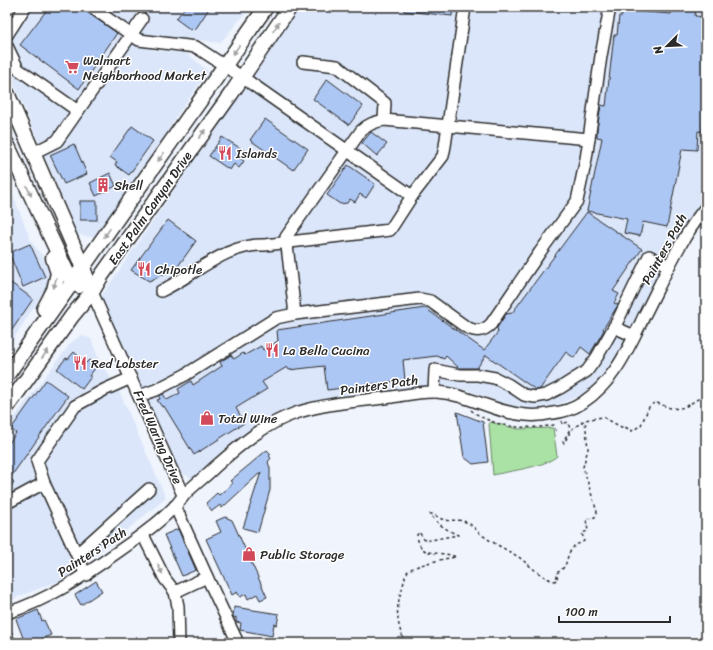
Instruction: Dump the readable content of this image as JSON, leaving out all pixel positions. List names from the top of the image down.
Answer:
{
  "streets": {
    "main road": ["East Palm Canyon Drive", "Fred Waring Drive"],
    "street": ["Painters Path"]
  },
  "crossings": [
    ["East Palm Canyon Drive", "Fred Waring Drive"],
    ["Painters Path", "Fred Waring Drive"]
  ],
  "places": {
    "supermarket": ["Walmart Neighborhood Market"],
    "restaurant": [
      "Islands",
      "Chipotle",
      "La Bella Cucina",
      "Red Lobster"
    ],
    "building": ["Shell"],
    "shop": ["Total Wine", "Public Storage"]
  },
  "scale_bar": "100 m",
  "north": "bottom left"
}
